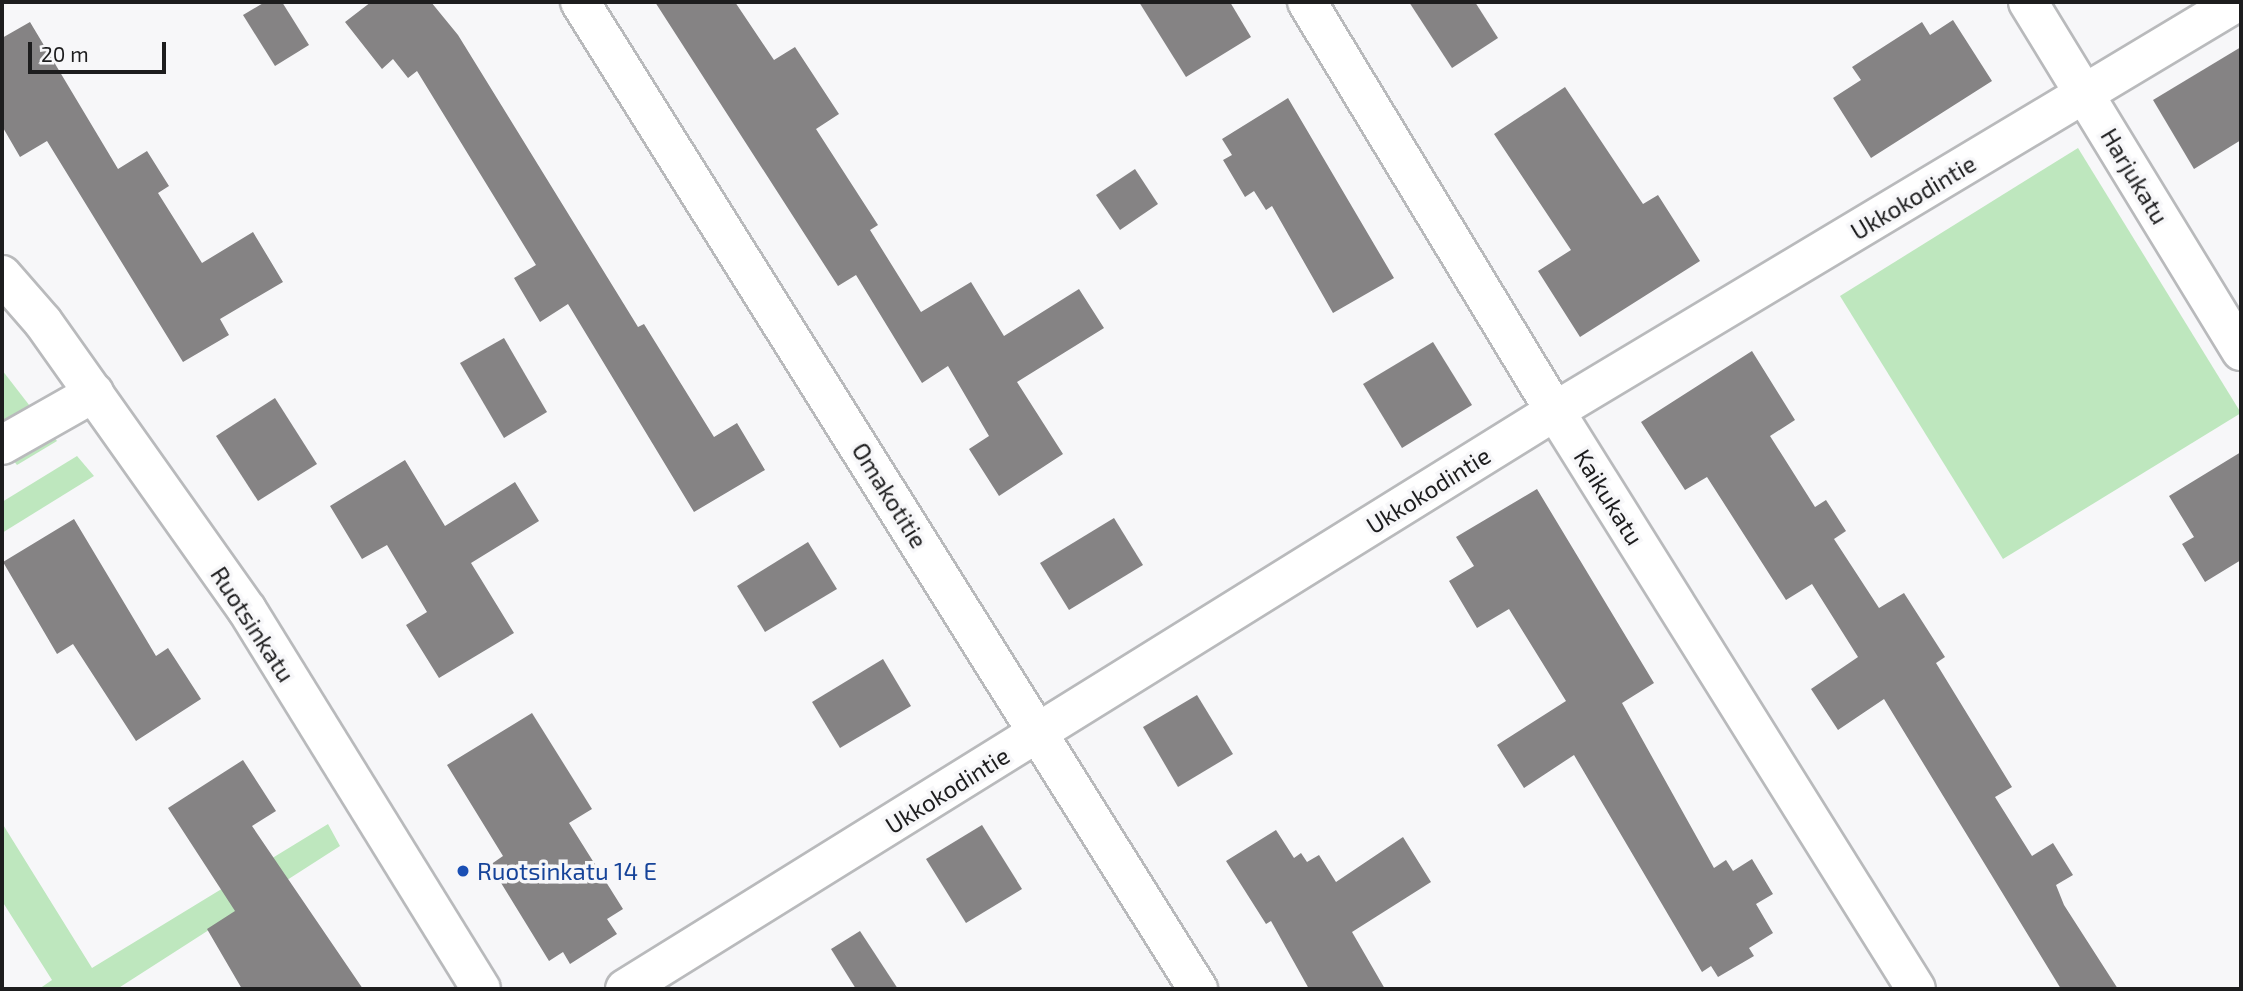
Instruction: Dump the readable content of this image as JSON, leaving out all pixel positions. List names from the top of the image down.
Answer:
{
  "streets": {
    "street": [
      "Harjukatu",
      "Ukkokodintie",
      "Omakotitie",
      "Kaikukatu",
      "Ruotsinkatu"
    ]
  },
  "crossings": [
    ["Harjukatu", "Ukkokodintie"],
    ["Ukkokodintie", "Omakotitie"],
    ["Ukkokodintie", "Kaikukatu"]
  ],
  "places": ["Ruotsinkatu 14 E"],
  "scale_bar": "20 m"
}
